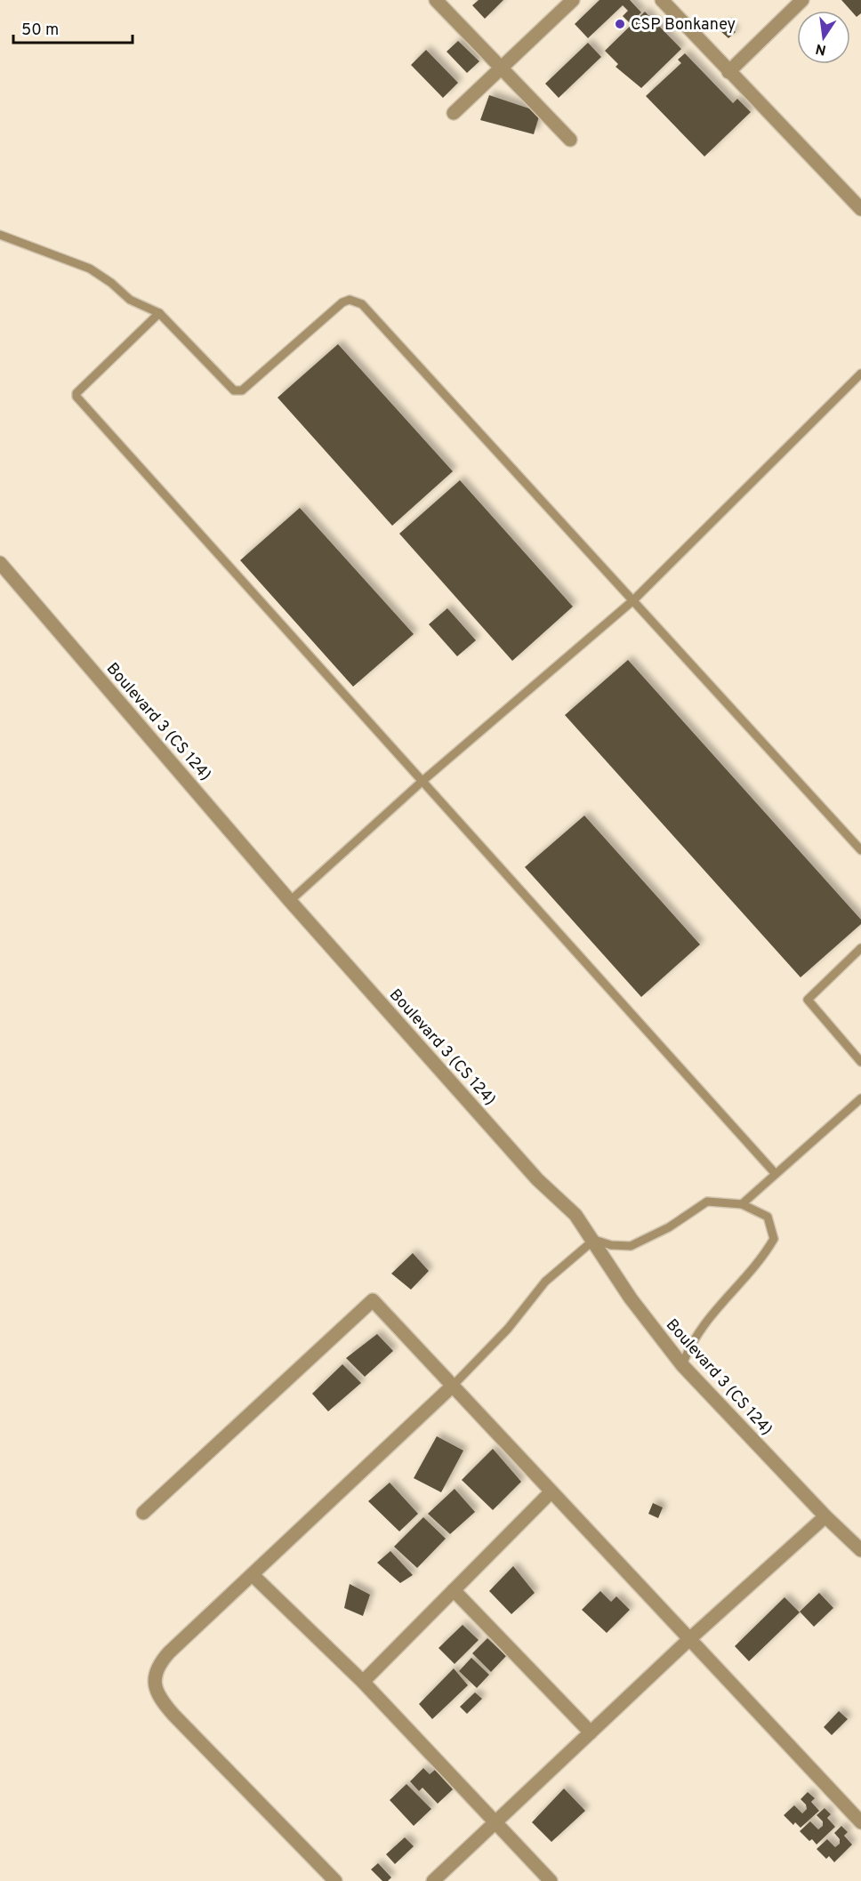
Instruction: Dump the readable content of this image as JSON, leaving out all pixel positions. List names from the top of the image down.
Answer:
{
  "streets": {
    "street": ["Boulevard 3 (CS 124)"]
  },
  "places": ["CSP Bonkaney"],
  "scale_bar": "50 m",
  "north": "bottom"
}
